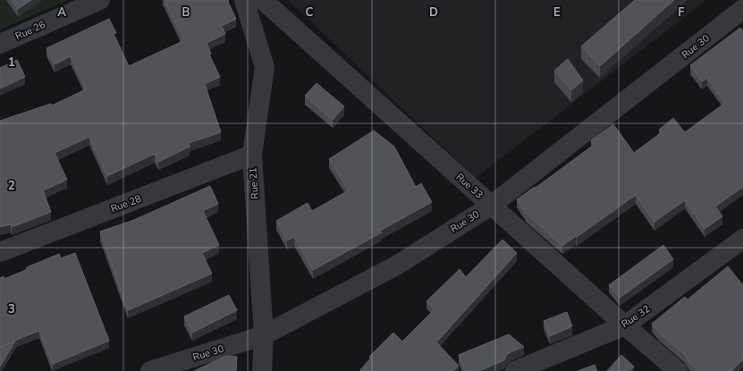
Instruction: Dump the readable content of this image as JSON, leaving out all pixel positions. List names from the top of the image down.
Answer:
{
  "streets": {
    "street": [
      "Rue 26",
      "Rue 30",
      "Rue 21",
      "Rue 33",
      "Rue 28",
      "Rue 32"
    ]
  },
  "crossings": [
    ["Rue 30", "Rue 21"],
    ["Rue 30", "Rue 33"],
    ["Rue 21", "Rue 28"],
    ["Rue 33", "Rue 32"]
  ],
  "grid": {
    "columns": [
      "A",
      "B",
      "C",
      "D",
      "E",
      "F"
    ],
    "rows": ["1", "2", "3"]
  }
}
